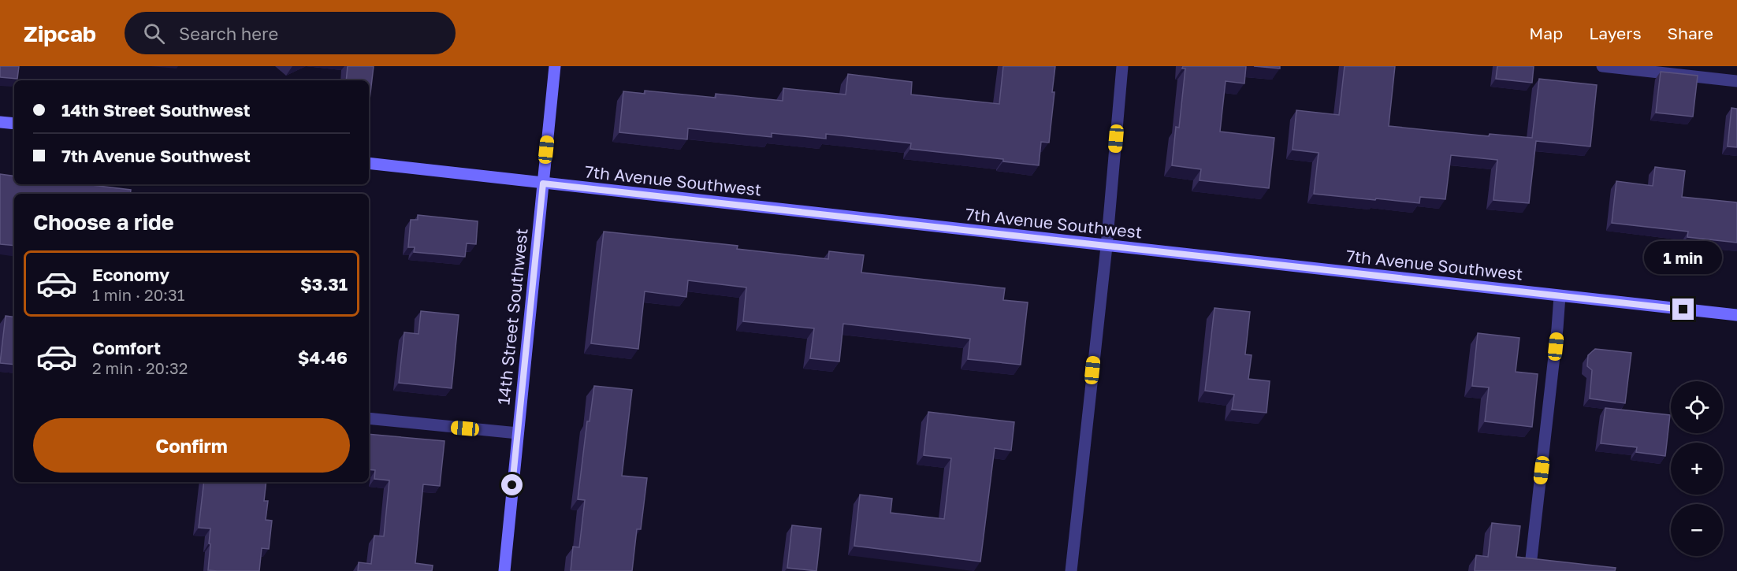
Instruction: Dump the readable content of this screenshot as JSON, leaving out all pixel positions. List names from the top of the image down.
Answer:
{
  "streets": {
    "street": ["7th Avenue Southwest", "14th Street Southwest"]
  },
  "crossings": [
    ["7th Avenue Southwest", "14th Street Southwest"]
  ],
  "page": {
    "header": "Zipcab",
    "search": "Search here",
    "nav": ["Map", "Layers", "Share"],
    "banner": ["14th Street Southwest", "7th Avenue Southwest"],
    "heading": "Choose a ride",
    "bubble": "1 min",
    "list": [
      {
        "name": "Economy",
        "note": "1 min · 20:31",
        "value": "$3.31"
      },
      {
        "name": "Comfort",
        "note": "2 min · 20:32",
        "value": "$4.46"
      }
    ],
    "map_buttons": ["+", "−"],
    "buttons": "Confirm"
  }
}
